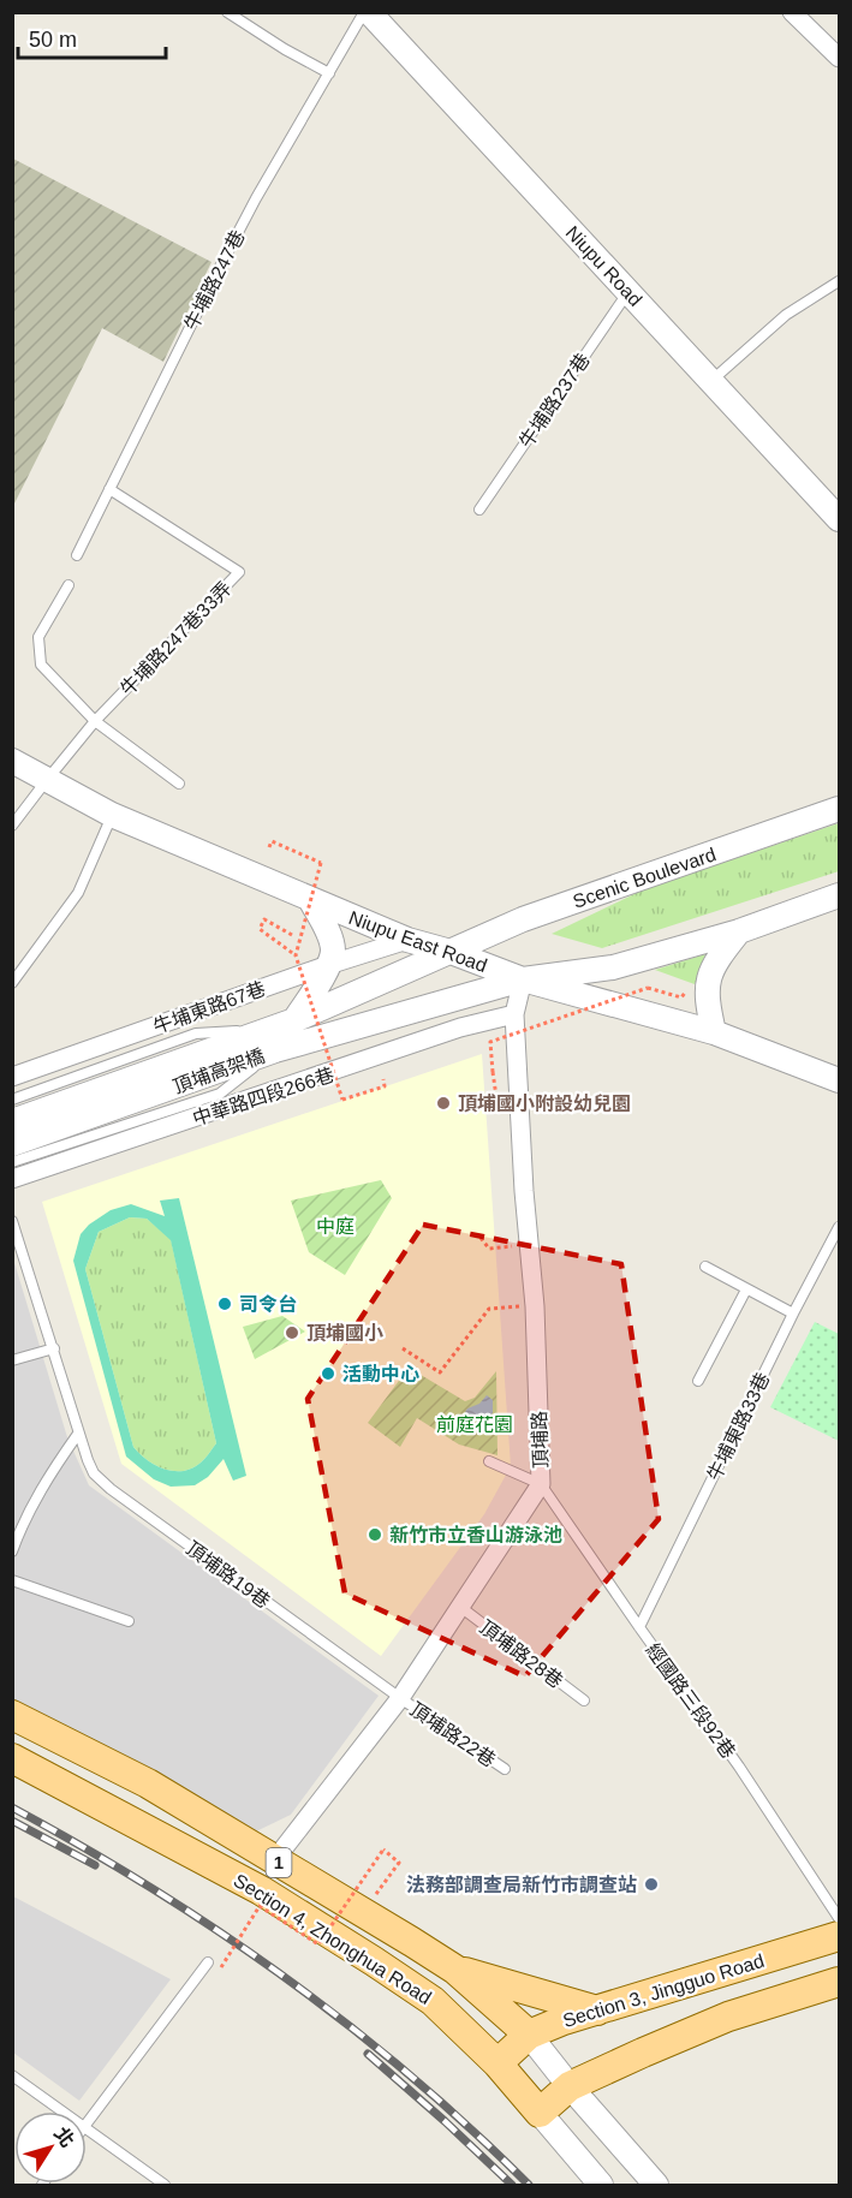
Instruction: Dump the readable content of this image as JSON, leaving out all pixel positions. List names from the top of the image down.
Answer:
{
  "streets": {
    "main road": ["1", "Section 4, Zhonghua Road", "Section 3, Jingguo Road"],
    "street": [
      "Niupu Road",
      "Scenic Boulevard",
      "Niupu East Road",
      "牛埔東路67巷",
      "頂埔高架橋",
      "中華路四段266巷",
      "頂埔路"
    ],
    "lane": [
      "牛埔路247巷",
      "牛埔路237巷",
      "牛埔路247巷33弄",
      "牛埔東路33巷",
      "頂埔路19巷",
      "頂埔路28巷",
      "經國路三段92巷",
      "頂埔路22巷"
    ]
  },
  "crossings": [
    ["Niupu Road", "牛埔路247巷"],
    ["Niupu Road", "牛埔路237巷"],
    ["牛埔路247巷", "牛埔路247巷33弄"],
    ["Scenic Boulevard", "Niupu East Road"],
    ["Scenic Boulevard", "頂埔高架橋"],
    ["Niupu East Road", "牛埔東路67巷"],
    ["Niupu East Road", "頂埔路"],
    ["中華路四段266巷", "頂埔路"],
    ["牛埔東路33巷", "經國路三段92巷"],
    ["頂埔路", "頂埔路19巷"],
    ["頂埔路", "頂埔路28巷"],
    ["頂埔路", "經國路三段92巷"],
    ["頂埔路", "頂埔路22巷"],
    ["頂埔路", "Section 4, Zhonghua Road"],
    ["頂埔路19巷", "頂埔路22巷"],
    ["Section 4, Zhonghua Road", "Section 3, Jingguo Road"]
  ],
  "parks": ["中庭", "前庭花園"],
  "places": [
    "頂埔國小附設幼兒園",
    "司令台",
    "頂埔國小",
    "活動中心",
    "新竹市立香山游泳池",
    "法務部調查局新竹市調查站"
  ],
  "scale_bar": "50 m",
  "north": "top right"
}
